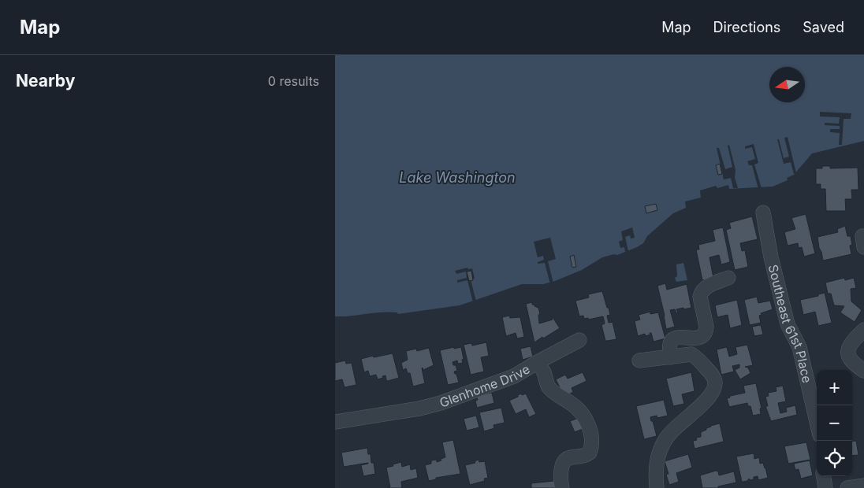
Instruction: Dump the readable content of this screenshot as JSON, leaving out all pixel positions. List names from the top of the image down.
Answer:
{
  "streets": {
    "street": ["Southeast 61st Place", "Glenhome Drive"]
  },
  "water": ["Lake Washington"],
  "north": "left",
  "page": {
    "header": "Map",
    "nav": ["Map", "Directions", "Saved"],
    "heading": ["Nearby", "0 results"],
    "map_buttons": ["+", "−"]
  }
}
